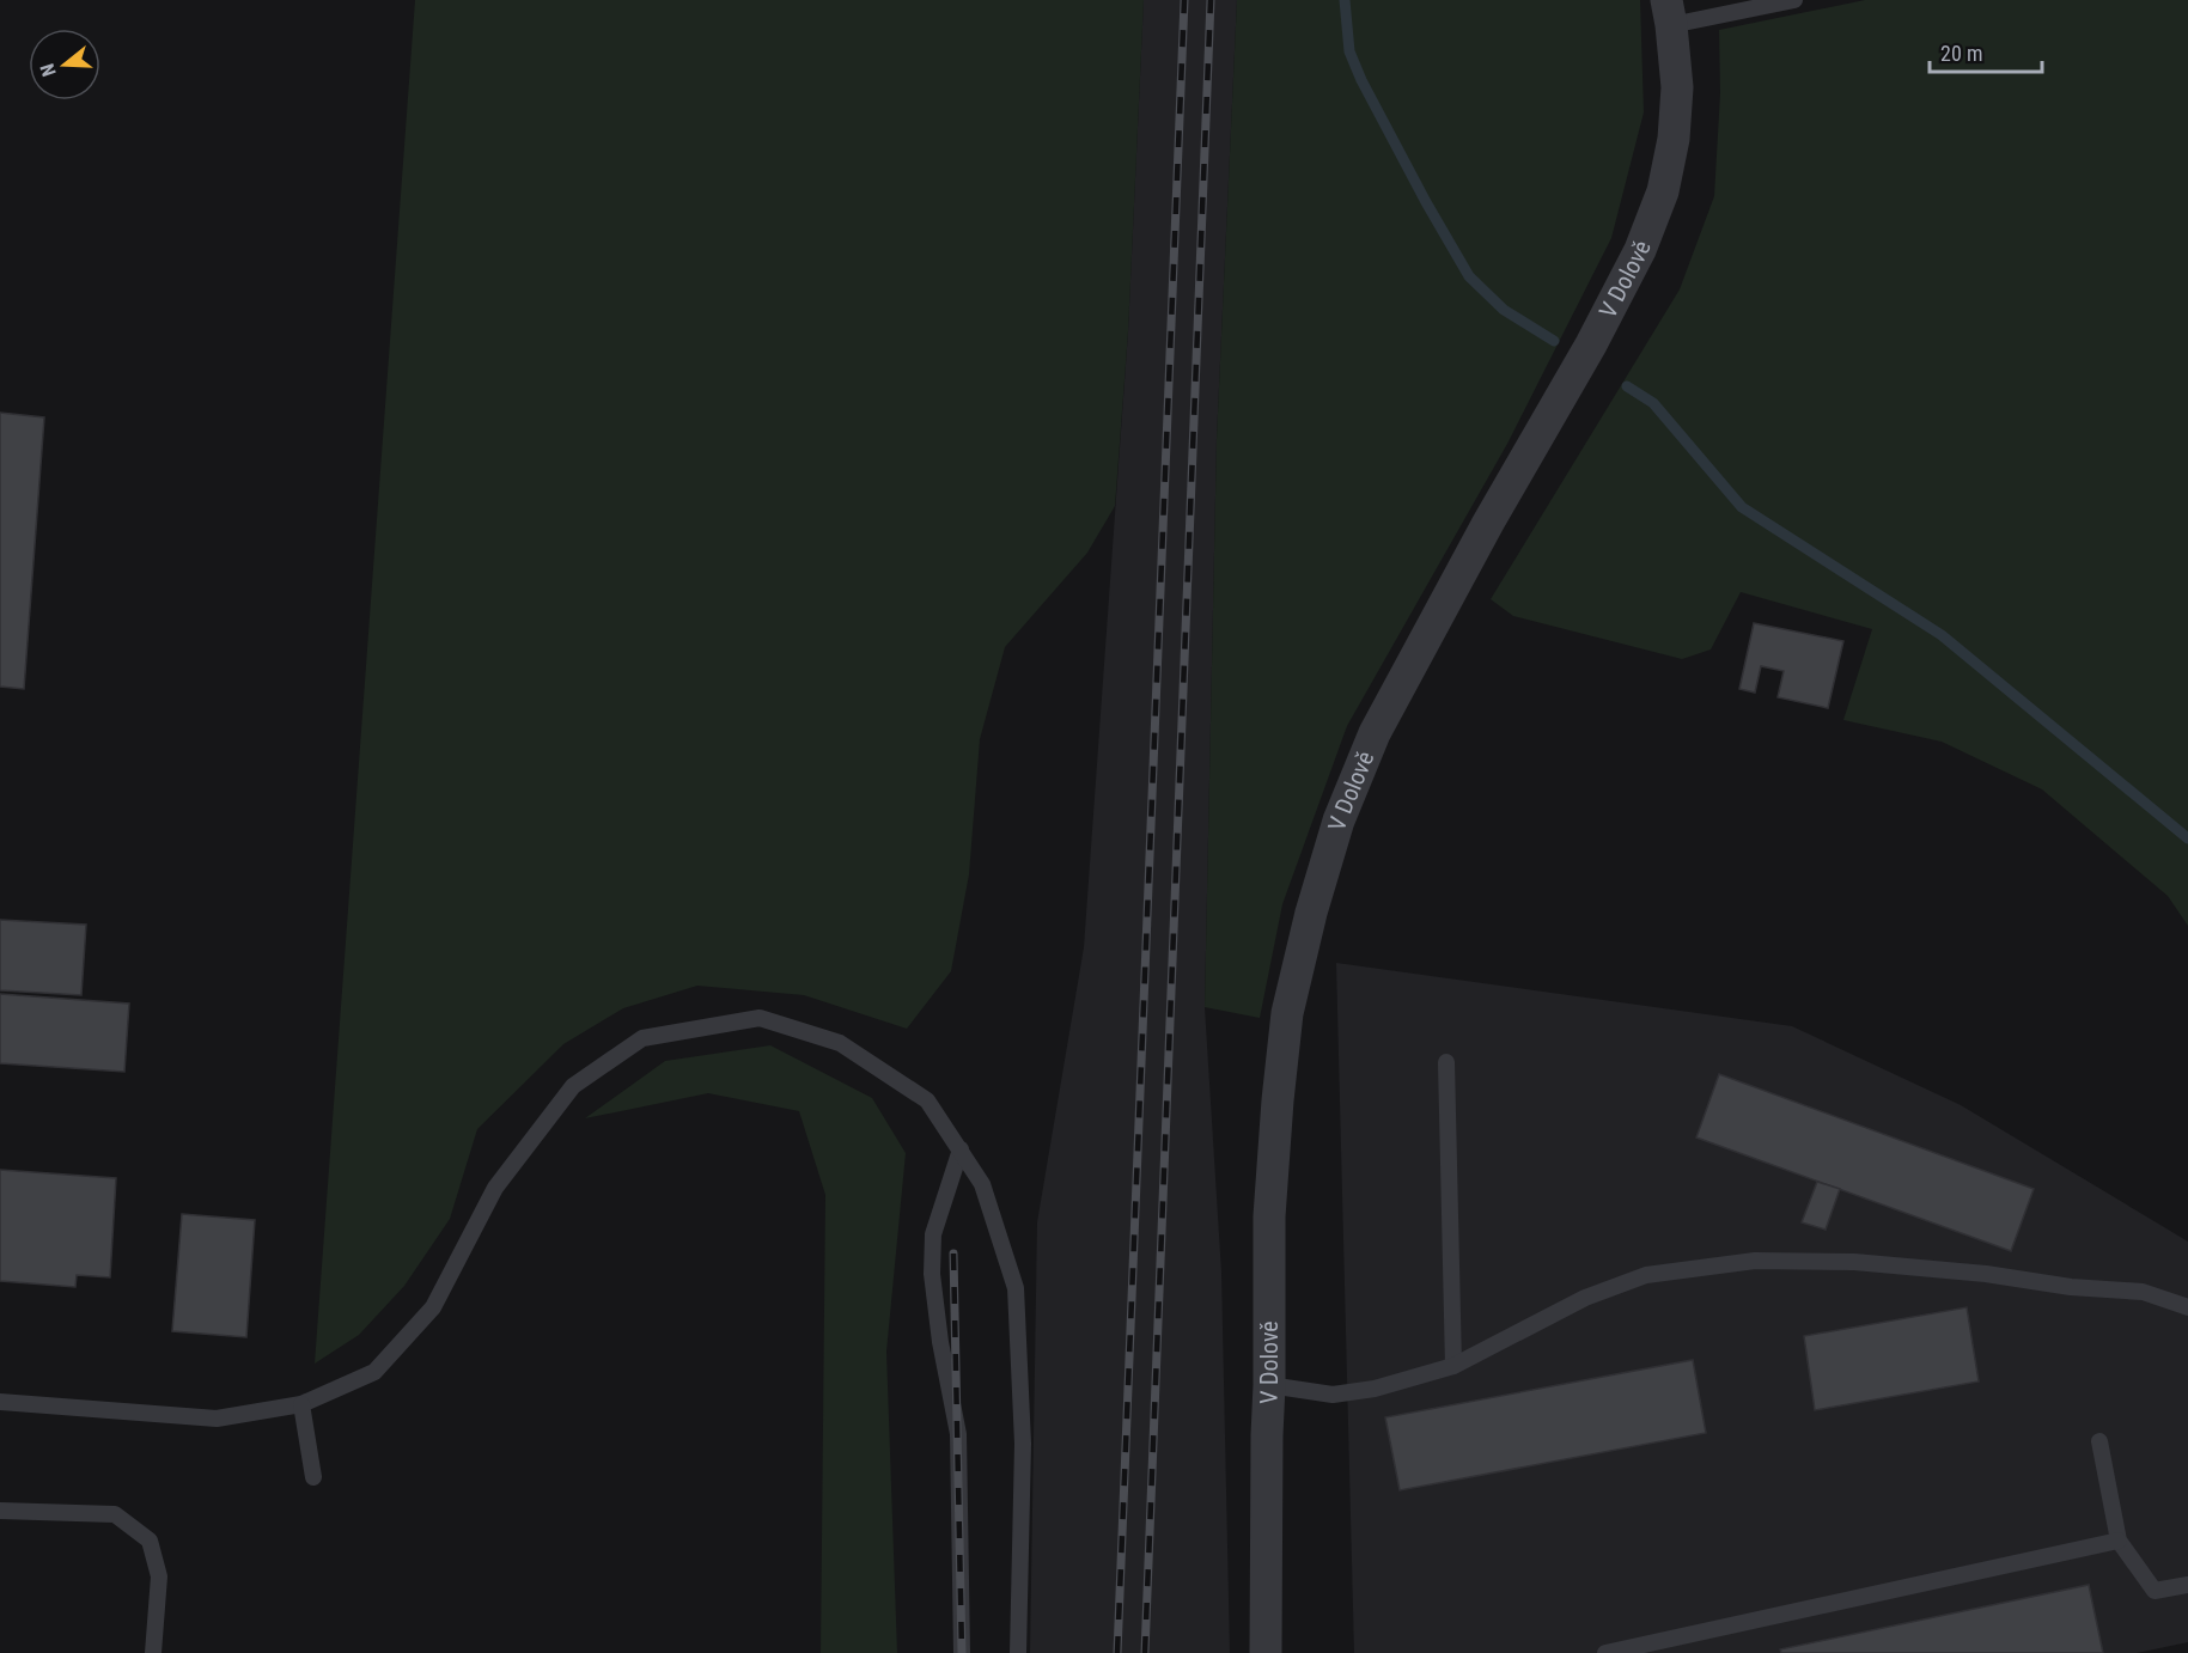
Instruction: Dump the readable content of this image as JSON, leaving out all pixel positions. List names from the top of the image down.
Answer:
{
  "streets": {
    "street": ["V Dolově"]
  },
  "scale_bar": "20 m",
  "north": "left"
}
